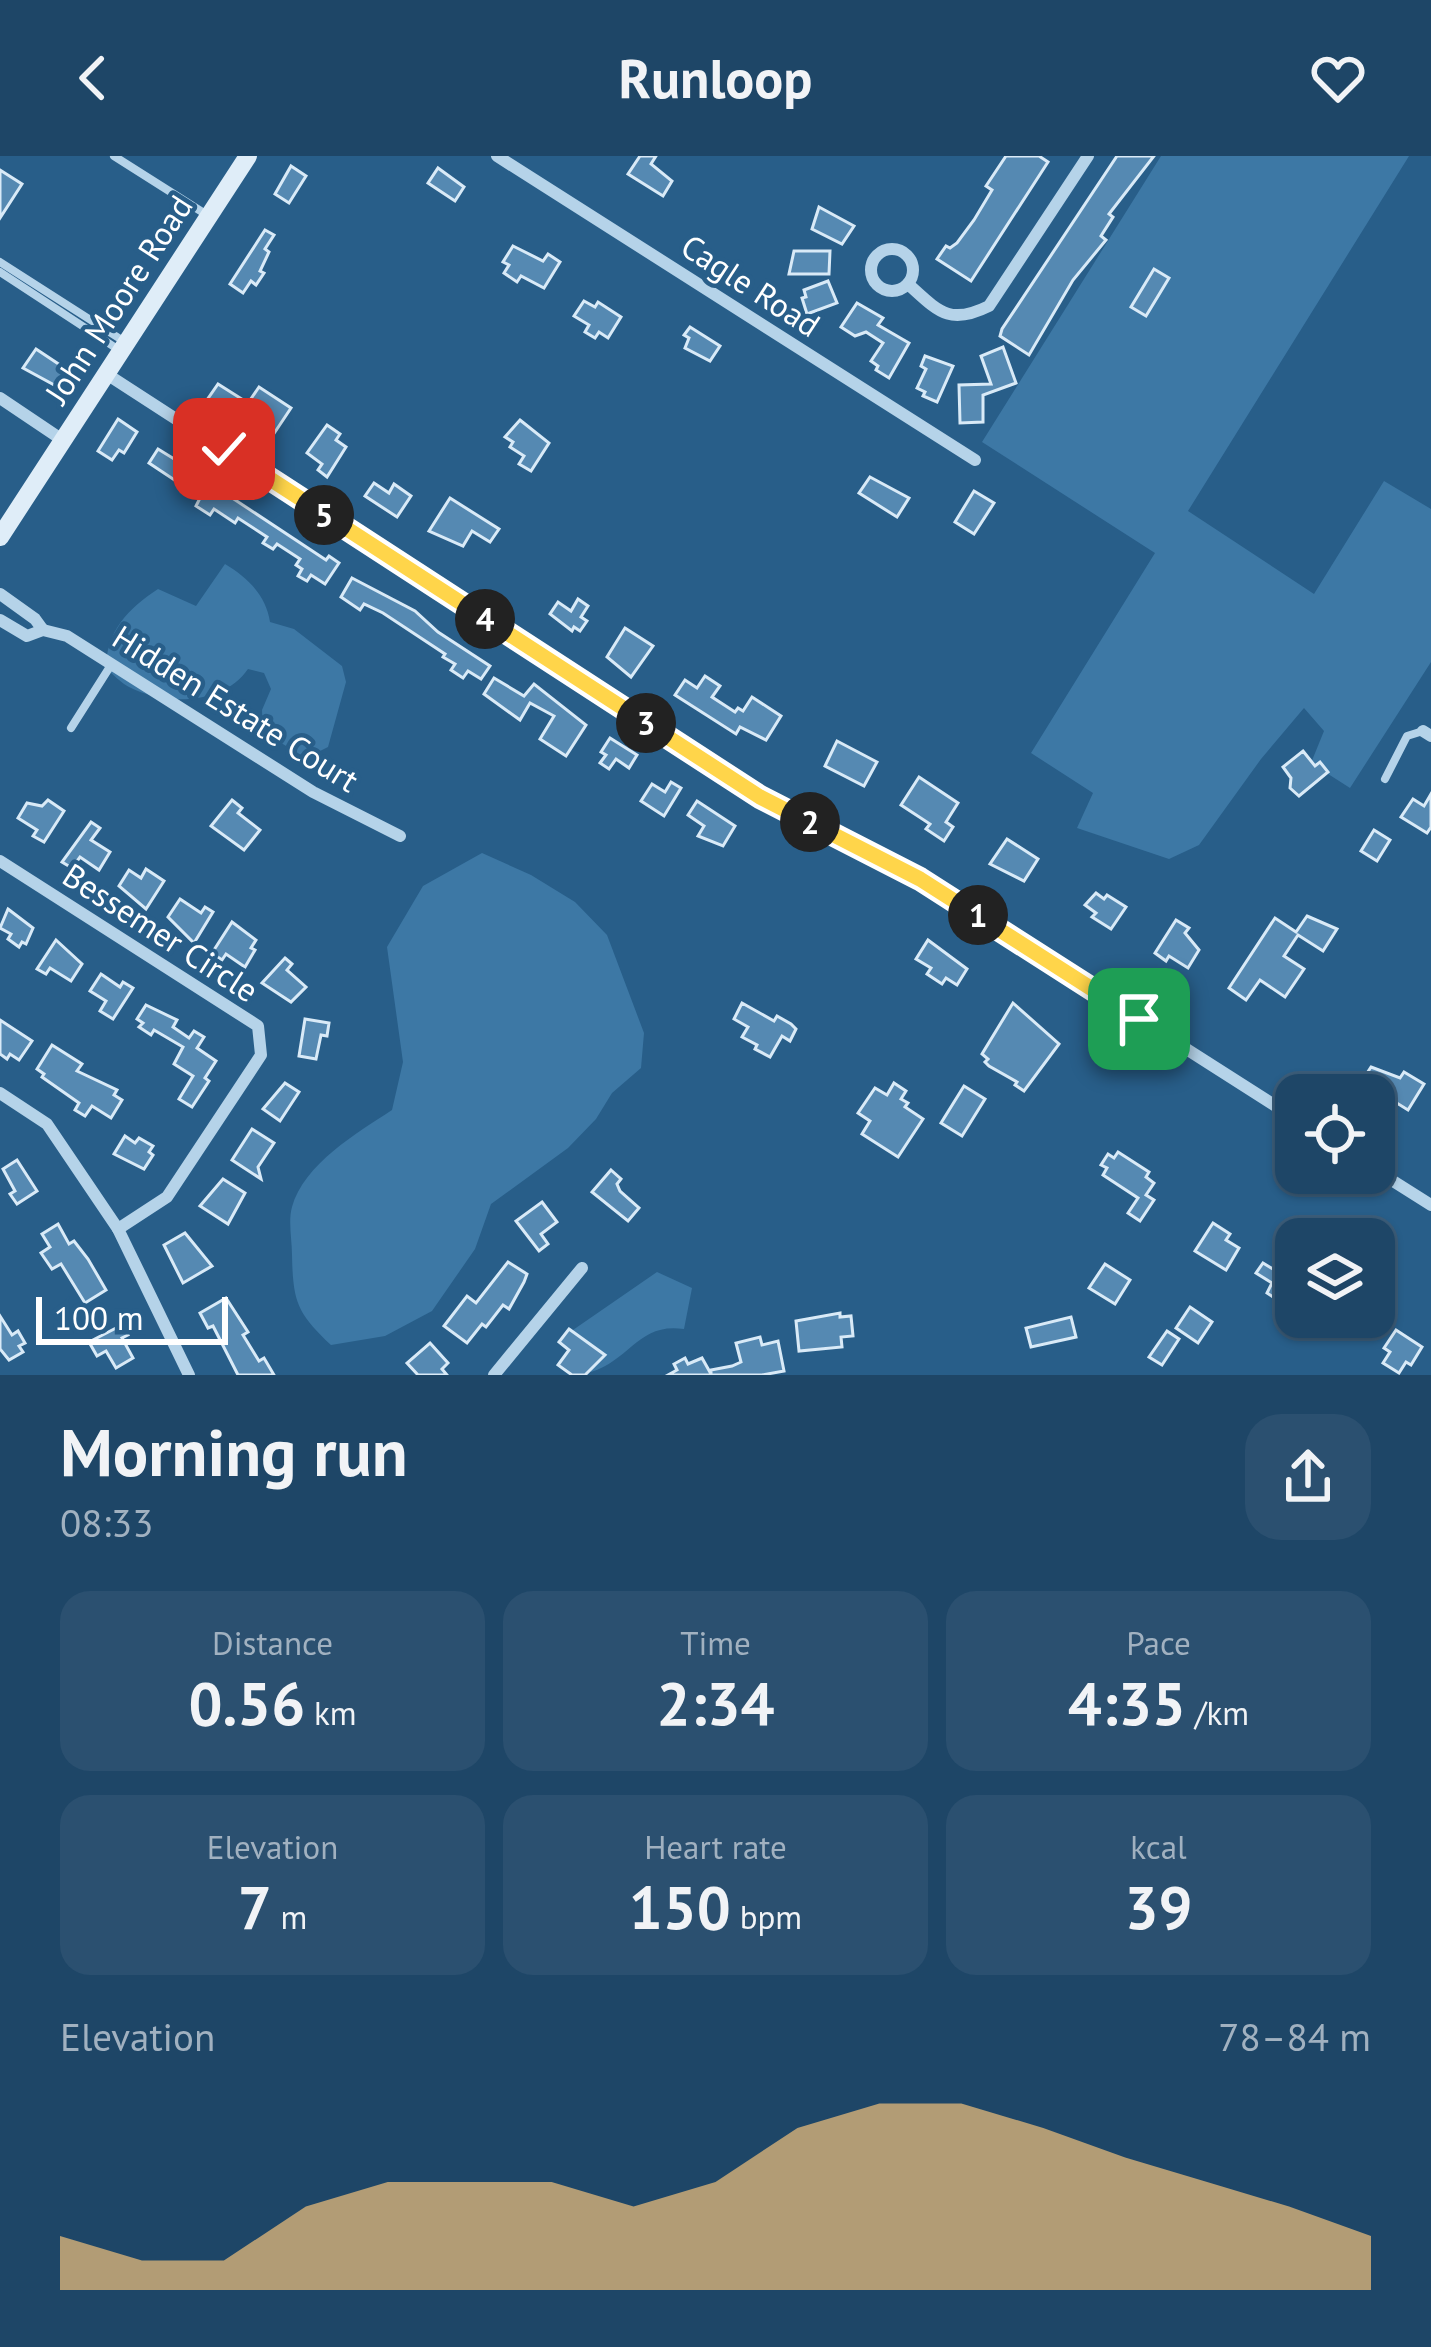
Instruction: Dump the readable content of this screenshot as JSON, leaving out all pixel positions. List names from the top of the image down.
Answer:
{
  "streets": {
    "street": [
      "Cagle Road",
      "John Moore Road",
      "Hidden Estate Court",
      "Bessemer Circle"
    ]
  },
  "scale_bar": "100 m",
  "page": {
    "header": "Runloop",
    "pins": [
      "5",
      "4",
      "3",
      "2",
      "1"
    ],
    "scale": "100 m",
    "heading": ["Morning run", "08:33"],
    "stats": [
      ["Distance", "0.56 km"],
      ["Time", "2:34"],
      ["Pace", "4:35 /km"],
      ["Elevation", "7 m"],
      ["Heart rate", "150 bpm"],
      ["kcal", "39"]
    ],
    "chart": ["Elevation", "78–84 m"]
  }
}
